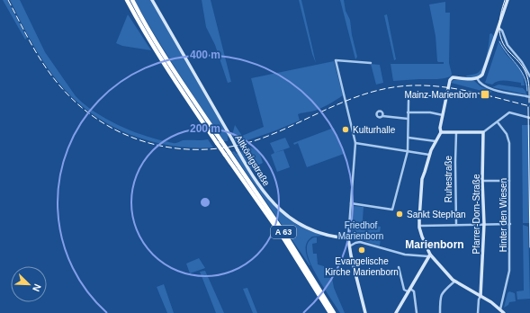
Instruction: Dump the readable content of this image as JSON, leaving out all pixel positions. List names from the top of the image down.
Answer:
{
  "streets": {
    "highway": ["A 63"],
    "street": [
      "Altkönigstraße",
      "Ruhestraße",
      "Pfarrer-Dorn-Straße",
      "Hinter den Wiesen"
    ]
  },
  "districts": ["Marienborn"],
  "parks": ["Friedhof Marienborn"],
  "places": {
    "transit": ["Mainz-Marienborn"],
    "other": ["Kulturhalle", "Sankt Stephan", "Evangelische Kirche Marienborn"]
  },
  "north": "bottom right",
  "rings": ["400 m", "200 m"]
}
